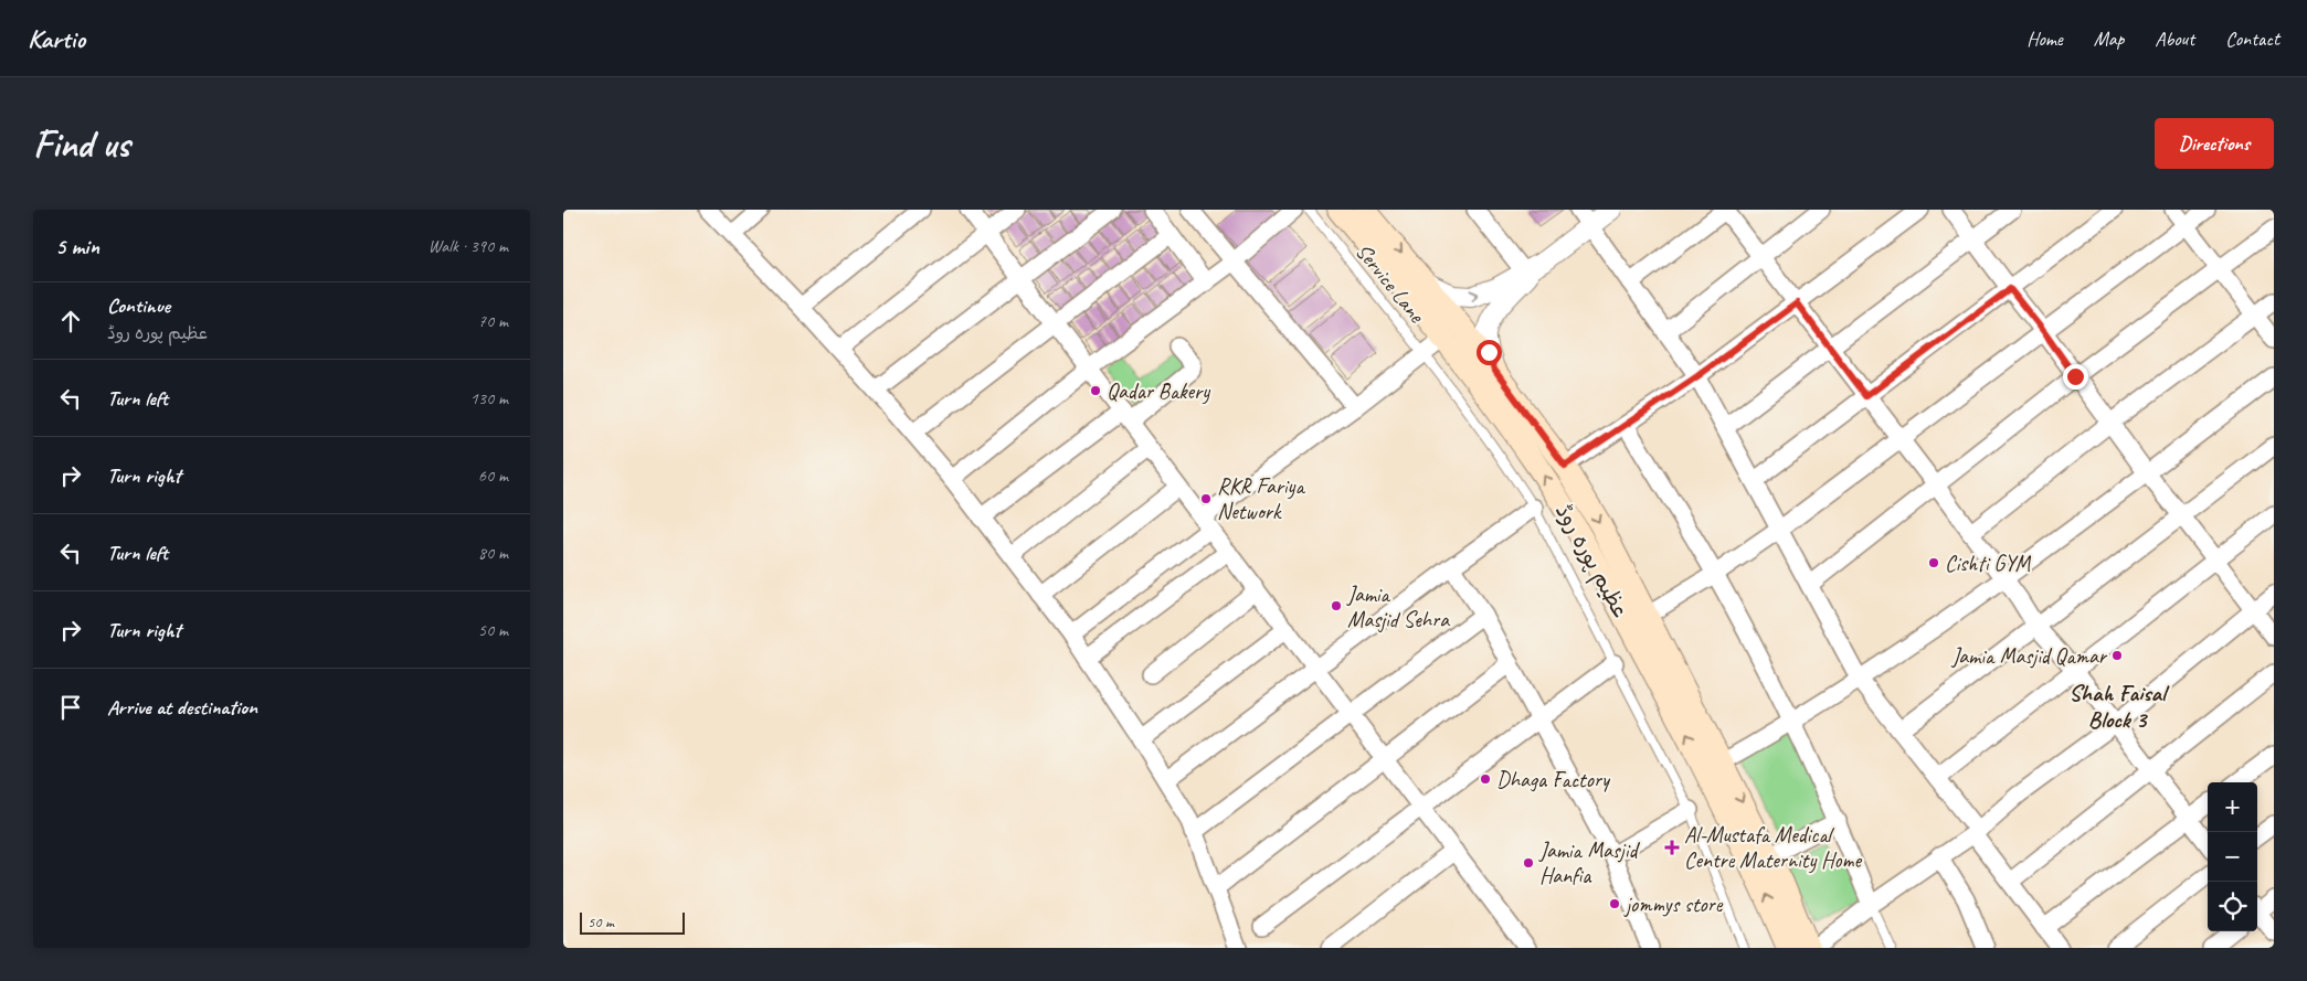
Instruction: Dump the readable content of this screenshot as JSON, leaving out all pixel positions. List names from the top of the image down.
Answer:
{
  "streets": {
    "main road": ["عظیم پورہ روڈ"],
    "lane": ["Service Lane"]
  },
  "districts": ["Shah Faisal Block 3"],
  "places": {
    "other": [
      "Qadar Bakery",
      "RKR Fariya Network",
      "Cishti GYM",
      "Jamia Masjid Sehra",
      "Jamia Masjid Qamar",
      "Dhaga Factory",
      "Jamia Masjid Hanfia",
      "jommys store"
    ],
    "health": ["Al-Mustafa Medical Centre Maternity Home"]
  },
  "scale_bar": "50 m",
  "page": {
    "header": "Kartio",
    "nav": [
      "Home",
      "Map",
      "About",
      "Contact"
    ],
    "buttons": "Directions",
    "title": "Find us",
    "heading": ["5 min", "Walk · 390 m"],
    "list": [
      ["Continue", "عظیم پورہ روڈ", "70 m"],
      ["Turn left", "130 m"],
      ["Turn right", "60 m"],
      ["Turn left", "80 m"],
      ["Turn right", "50 m"],
      "Arrive at destination"
    ],
    "map_buttons": ["+", "−"],
    "scale": "50 m"
  }
}
